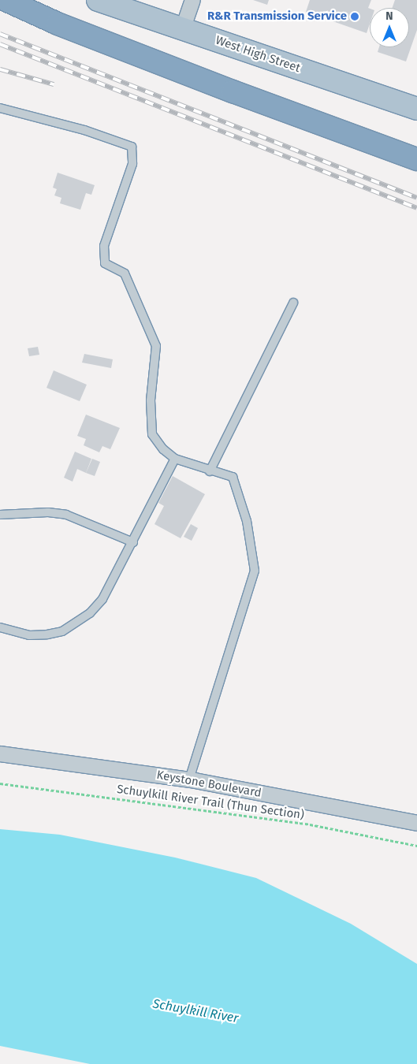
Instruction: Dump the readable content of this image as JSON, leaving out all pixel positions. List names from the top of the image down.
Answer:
{
  "streets": {
    "main road": ["West High Street"],
    "street": ["Keystone Boulevard"],
    "path": ["Schuylkill River Trail (Thun Section)"]
  },
  "water": ["Schuylkill River"],
  "places": ["R&R Transmission Service"],
  "north": "top"
}
